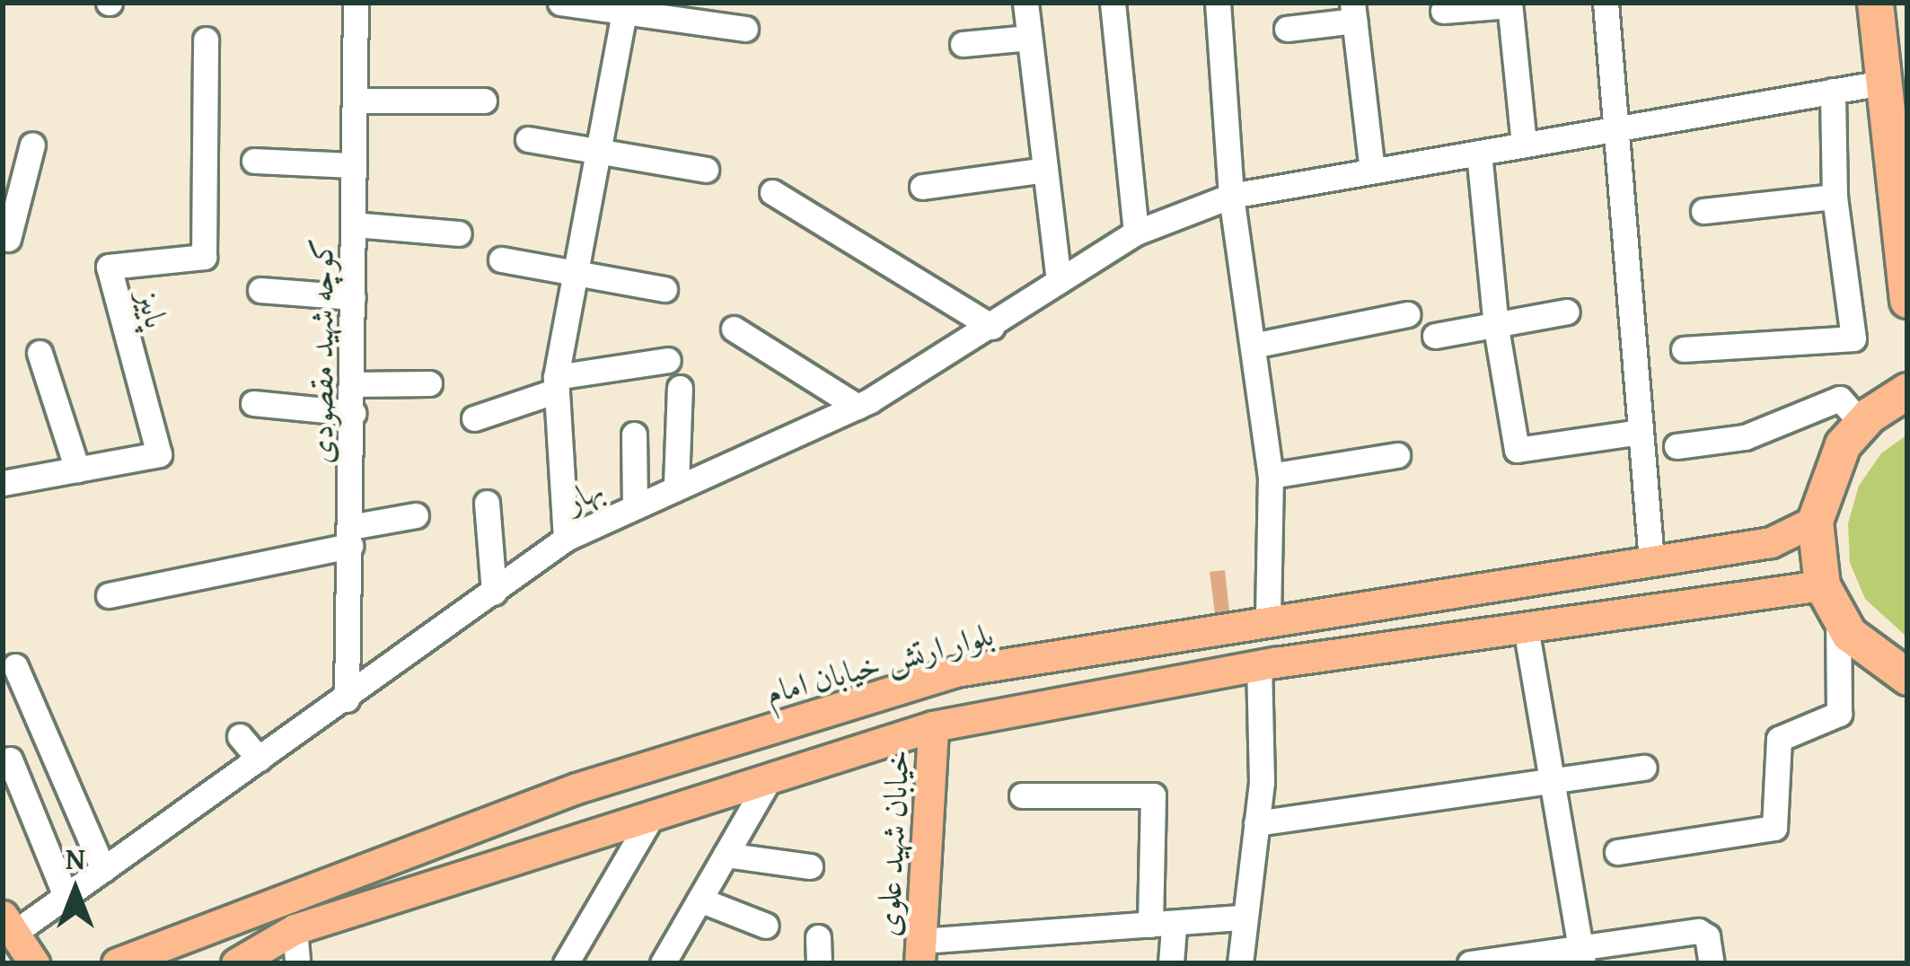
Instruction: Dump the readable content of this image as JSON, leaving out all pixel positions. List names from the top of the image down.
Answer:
{
  "streets": {
    "main road": ["بلوار ارتش خیابان امام", "خیابان شهید علوی"],
    "street": ["پاییز", "کوچه شهید مقصودی", "بهار"]
  },
  "crossings": [
    ["کوچه شهید مقصودی", "بهار"]
  ],
  "north": "top"
}
